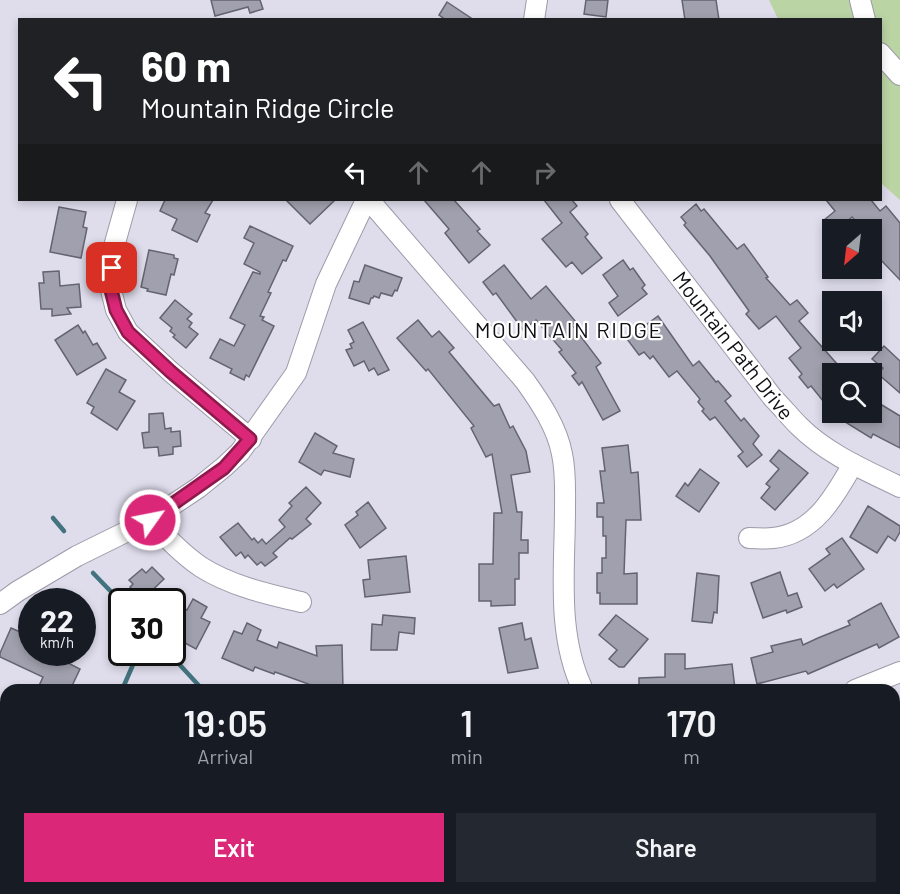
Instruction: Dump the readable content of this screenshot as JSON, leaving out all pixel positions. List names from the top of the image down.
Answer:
{
  "streets": {
    "street": ["Mountain Path Drive"]
  },
  "districts": ["MOUNTAIN RIDGE"],
  "north": "bottom left",
  "page": {
    "turn": ["60 m", "Mountain Ridge Circle"],
    "speed": "22 km/h",
    "limit": "30",
    "eta": [
      "19:05",
      "Arrival",
      "1",
      "min",
      "170",
      "m"
    ],
    "buttons": ["Exit", "Share"]
  }
}
